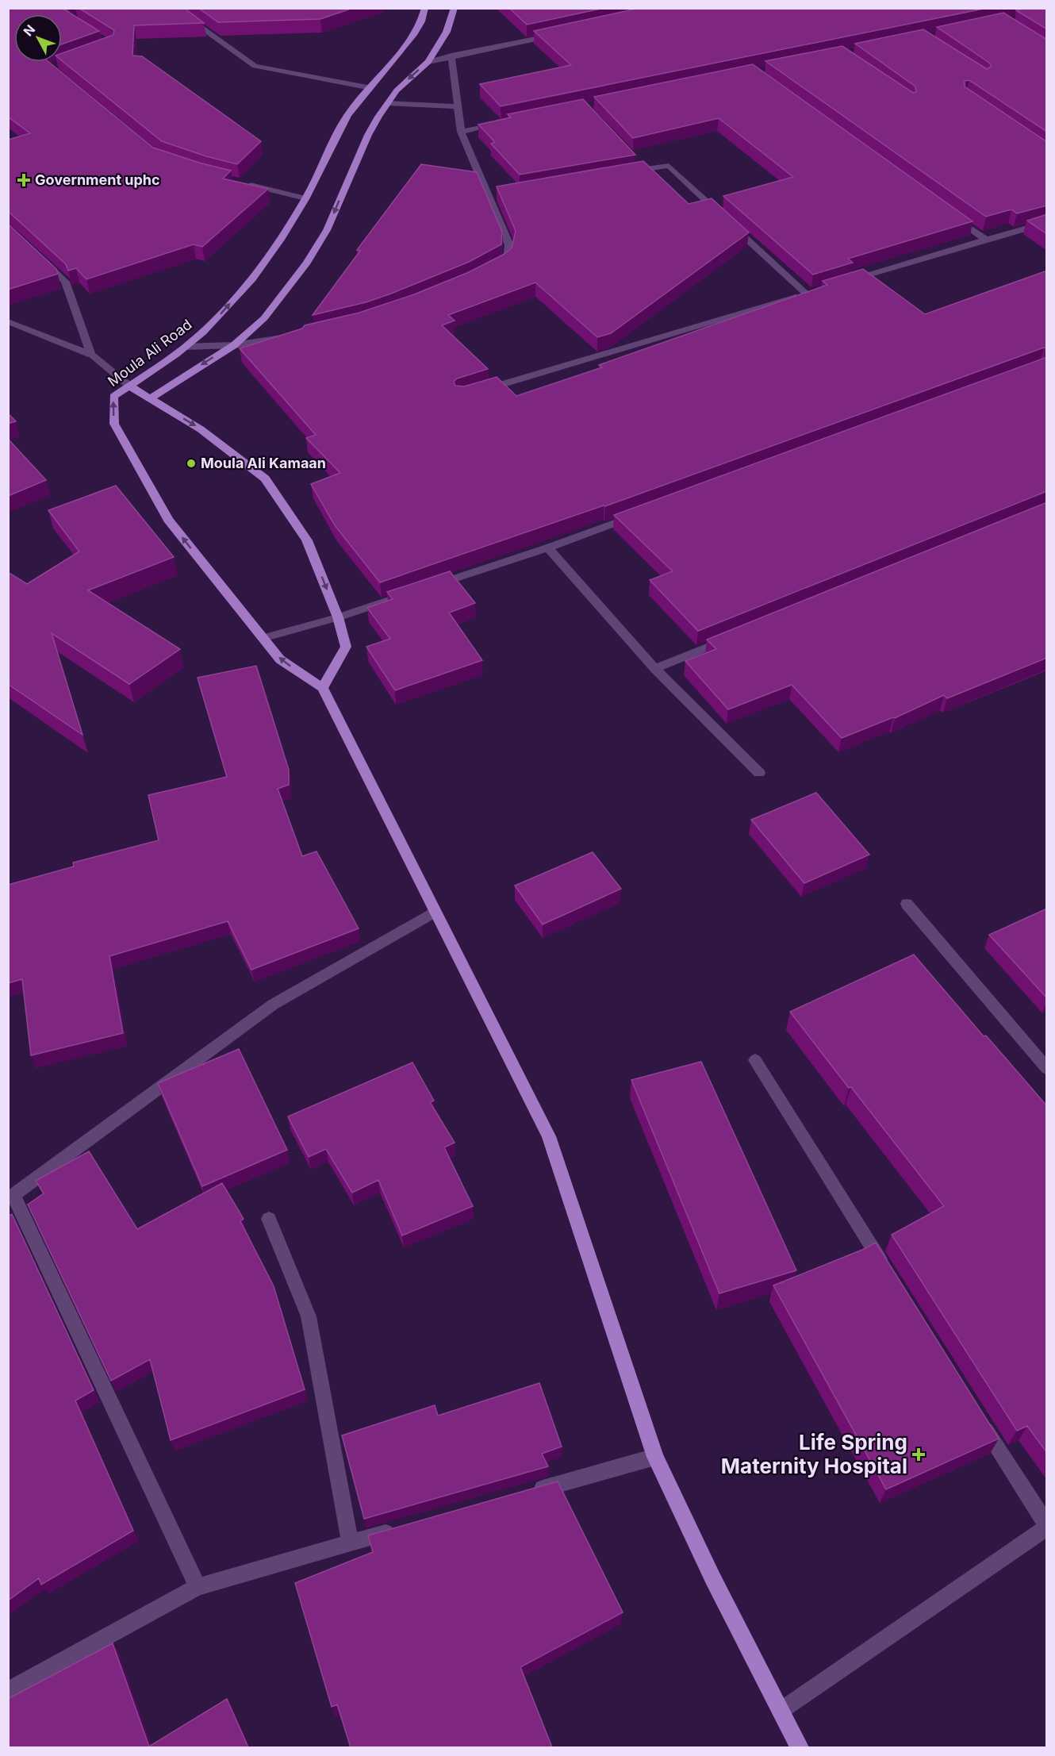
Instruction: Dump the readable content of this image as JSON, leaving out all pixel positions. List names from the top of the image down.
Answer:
{
  "streets": {
    "main road": ["Moula Ali Road"]
  },
  "places": {
    "health": ["Government uphc", "Life Spring Maternity Hospital"],
    "other": ["Moula Ali Kamaan"]
  },
  "north": "top left"
}
